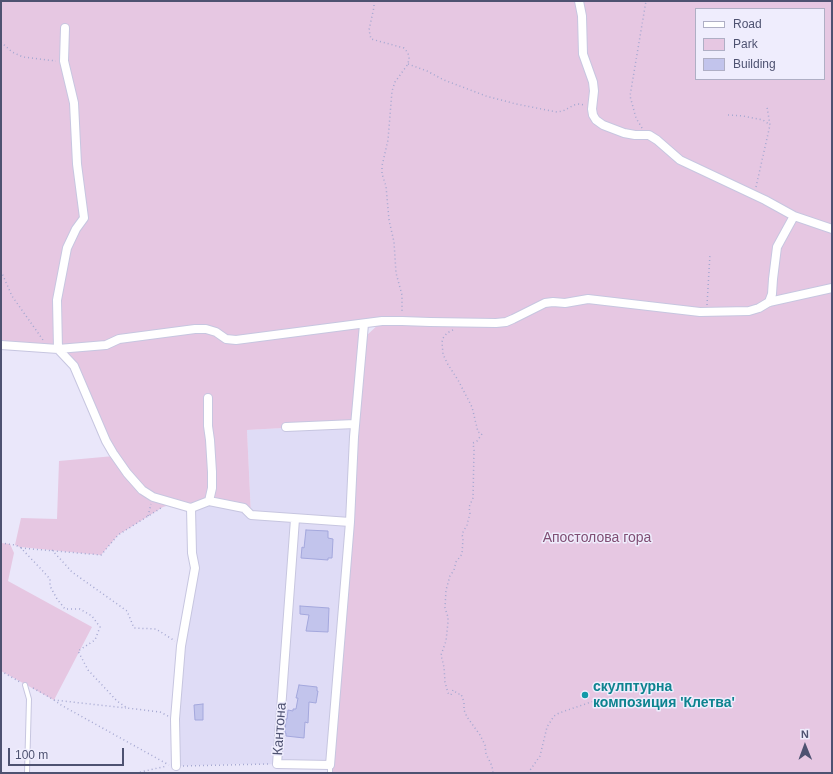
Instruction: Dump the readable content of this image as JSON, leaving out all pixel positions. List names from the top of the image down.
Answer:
{
  "streets": {
    "street": ["Кантона"]
  },
  "parks": ["Апостолова гора"],
  "places": ["скулптурна композиция 'Клетва'"],
  "legend": ["Road", "Park", "Building"],
  "scale_bar": "100 m",
  "north": "top"
}
